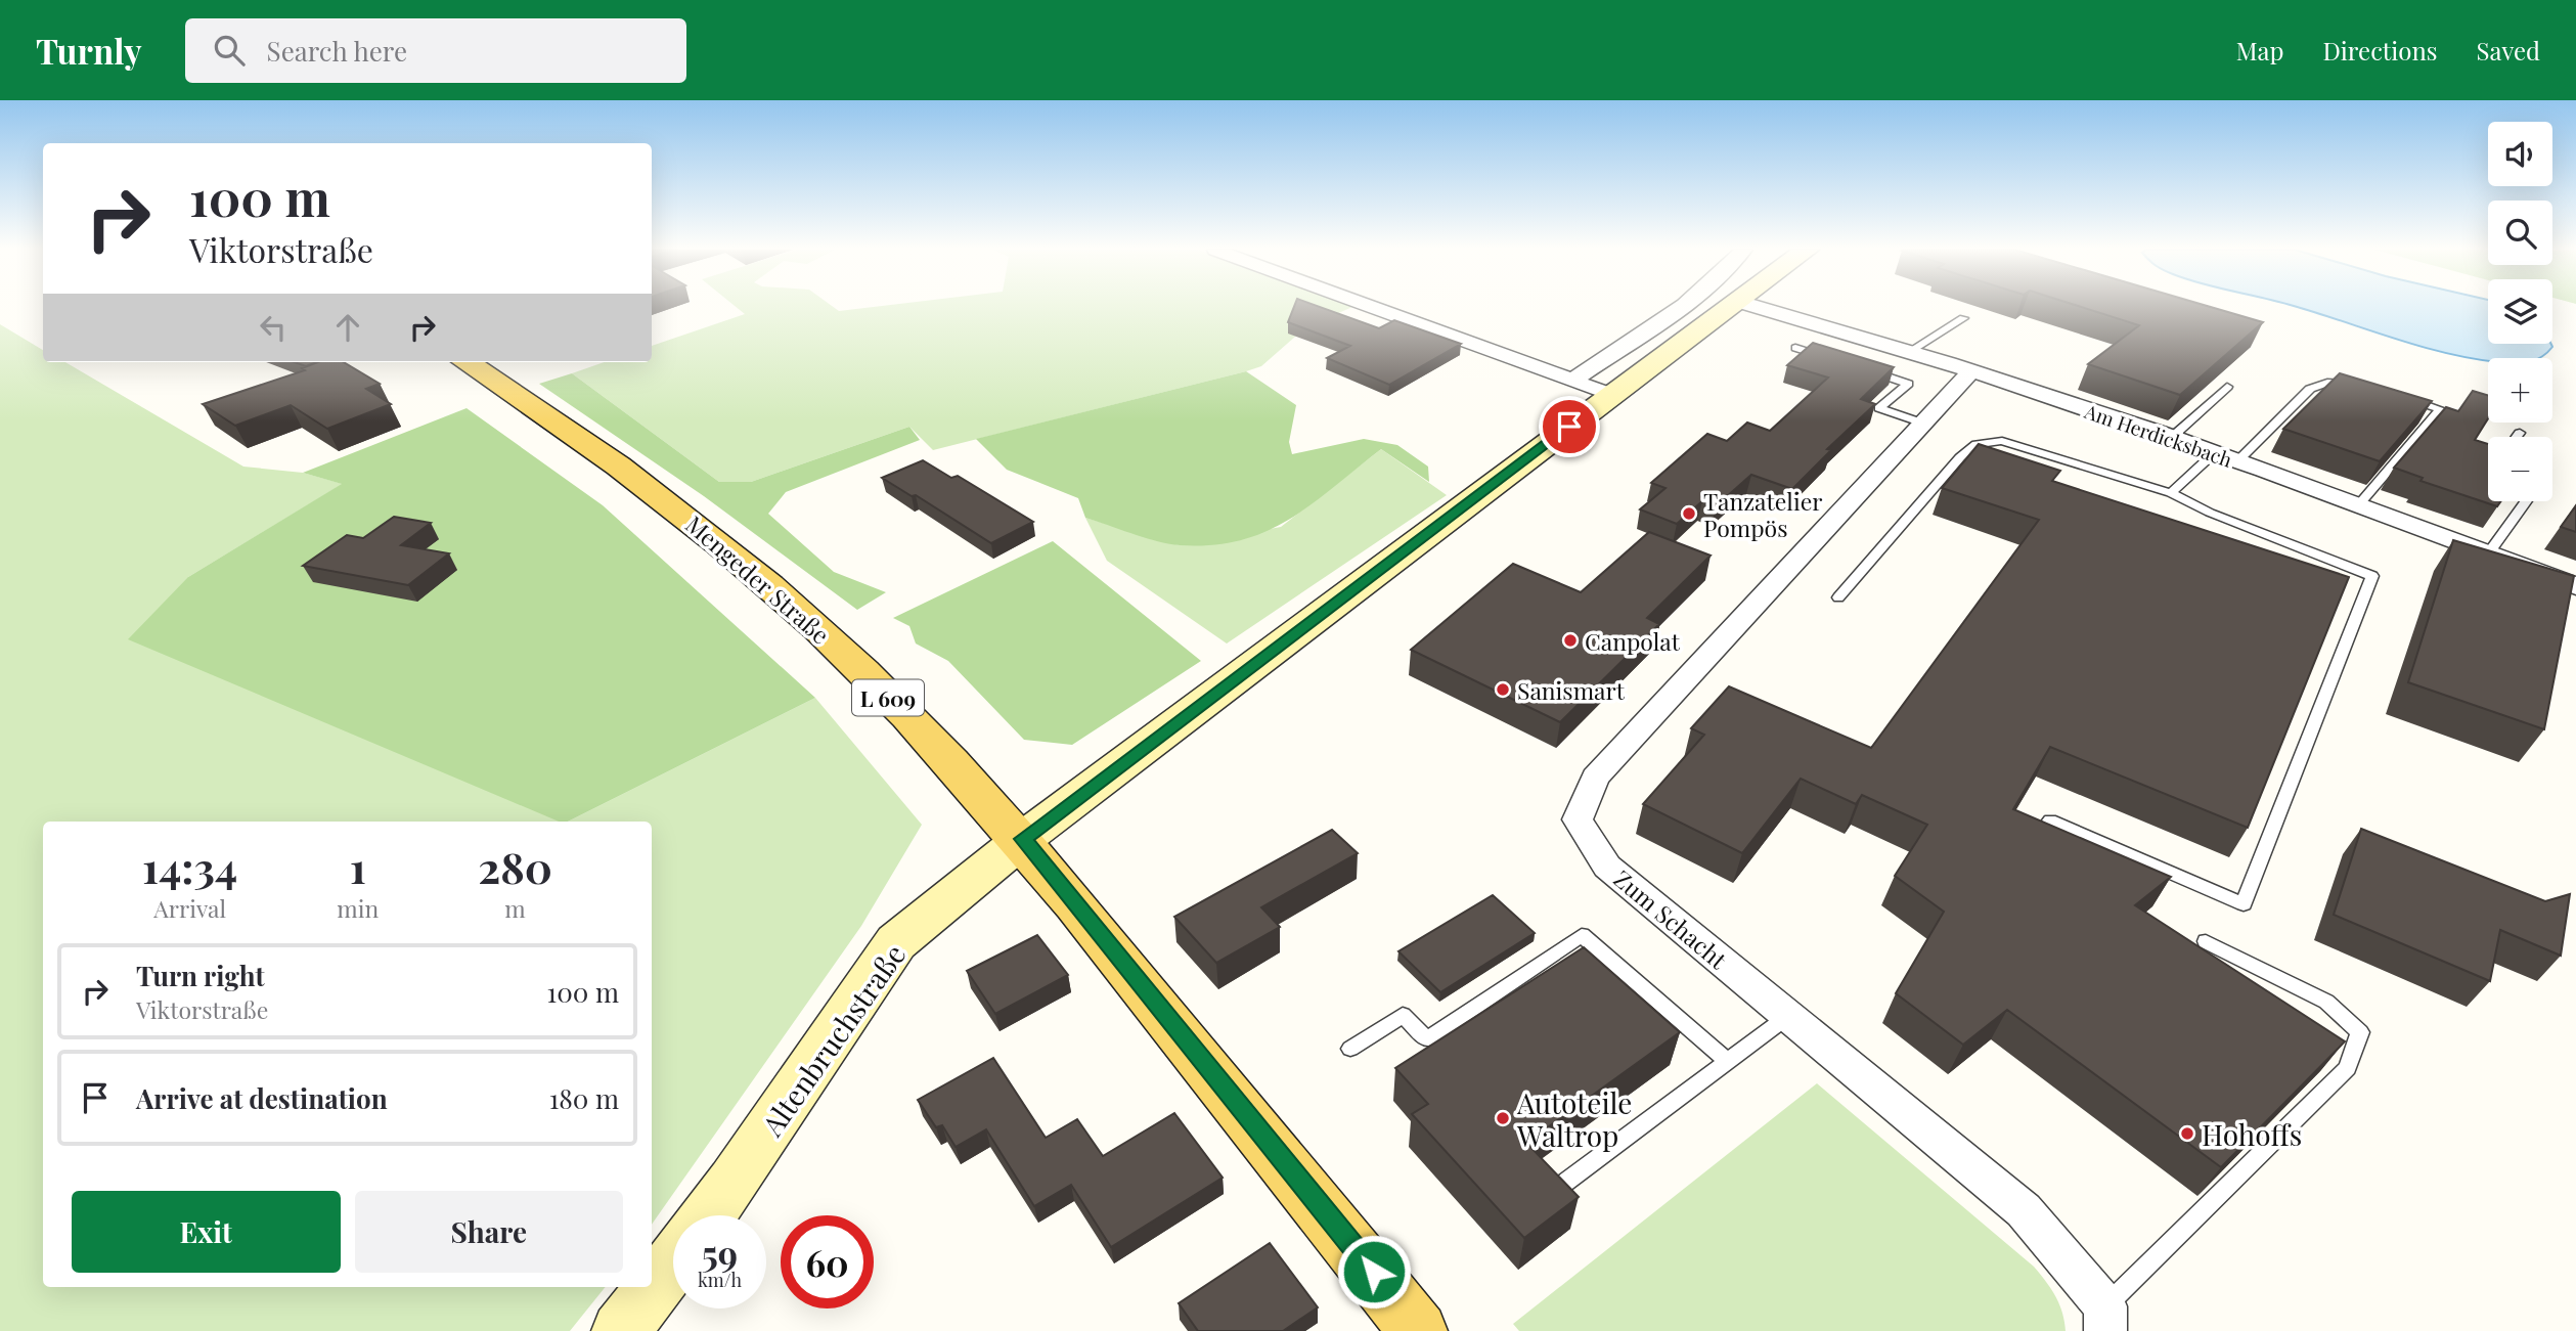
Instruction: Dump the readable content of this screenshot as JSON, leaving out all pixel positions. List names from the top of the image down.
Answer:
{
  "streets": {
    "main road": ["Mengeder Straße", "L 609", "Altenbruchstraße"],
    "street": ["Am Herdicksbach", "Zum Schacht"]
  },
  "crossings": [
    ["Am Herdicksbach", "Zum Schacht"],
    ["Mengeder Straße", "L 609"],
    ["Mengeder Straße", "Altenbruchstraße"],
    ["L 609", "Altenbruchstraße"]
  ],
  "places": [
    "Tanzatelier Pompös",
    "Canpolat",
    "Sanismart",
    "Autoteile Waltrop",
    "Hohoffs"
  ],
  "page": {
    "header": "Turnly",
    "search": "Search here",
    "nav": ["Map", "Directions", "Saved"],
    "map_buttons": ["+", "−"],
    "turn": ["100 m", "Viktorstraße"],
    "eta": [
      "14:34",
      "Arrival",
      "1",
      "min",
      "280",
      "m"
    ],
    "list": [
      {
        "name": "Turn right",
        "note": "Viktorstraße",
        "value": "100 m"
      },
      {
        "name": "Arrive at destination",
        "value": "180 m"
      }
    ],
    "buttons": ["Exit", "Share"],
    "speed": "59 km/h",
    "limit": "60"
  }
}
